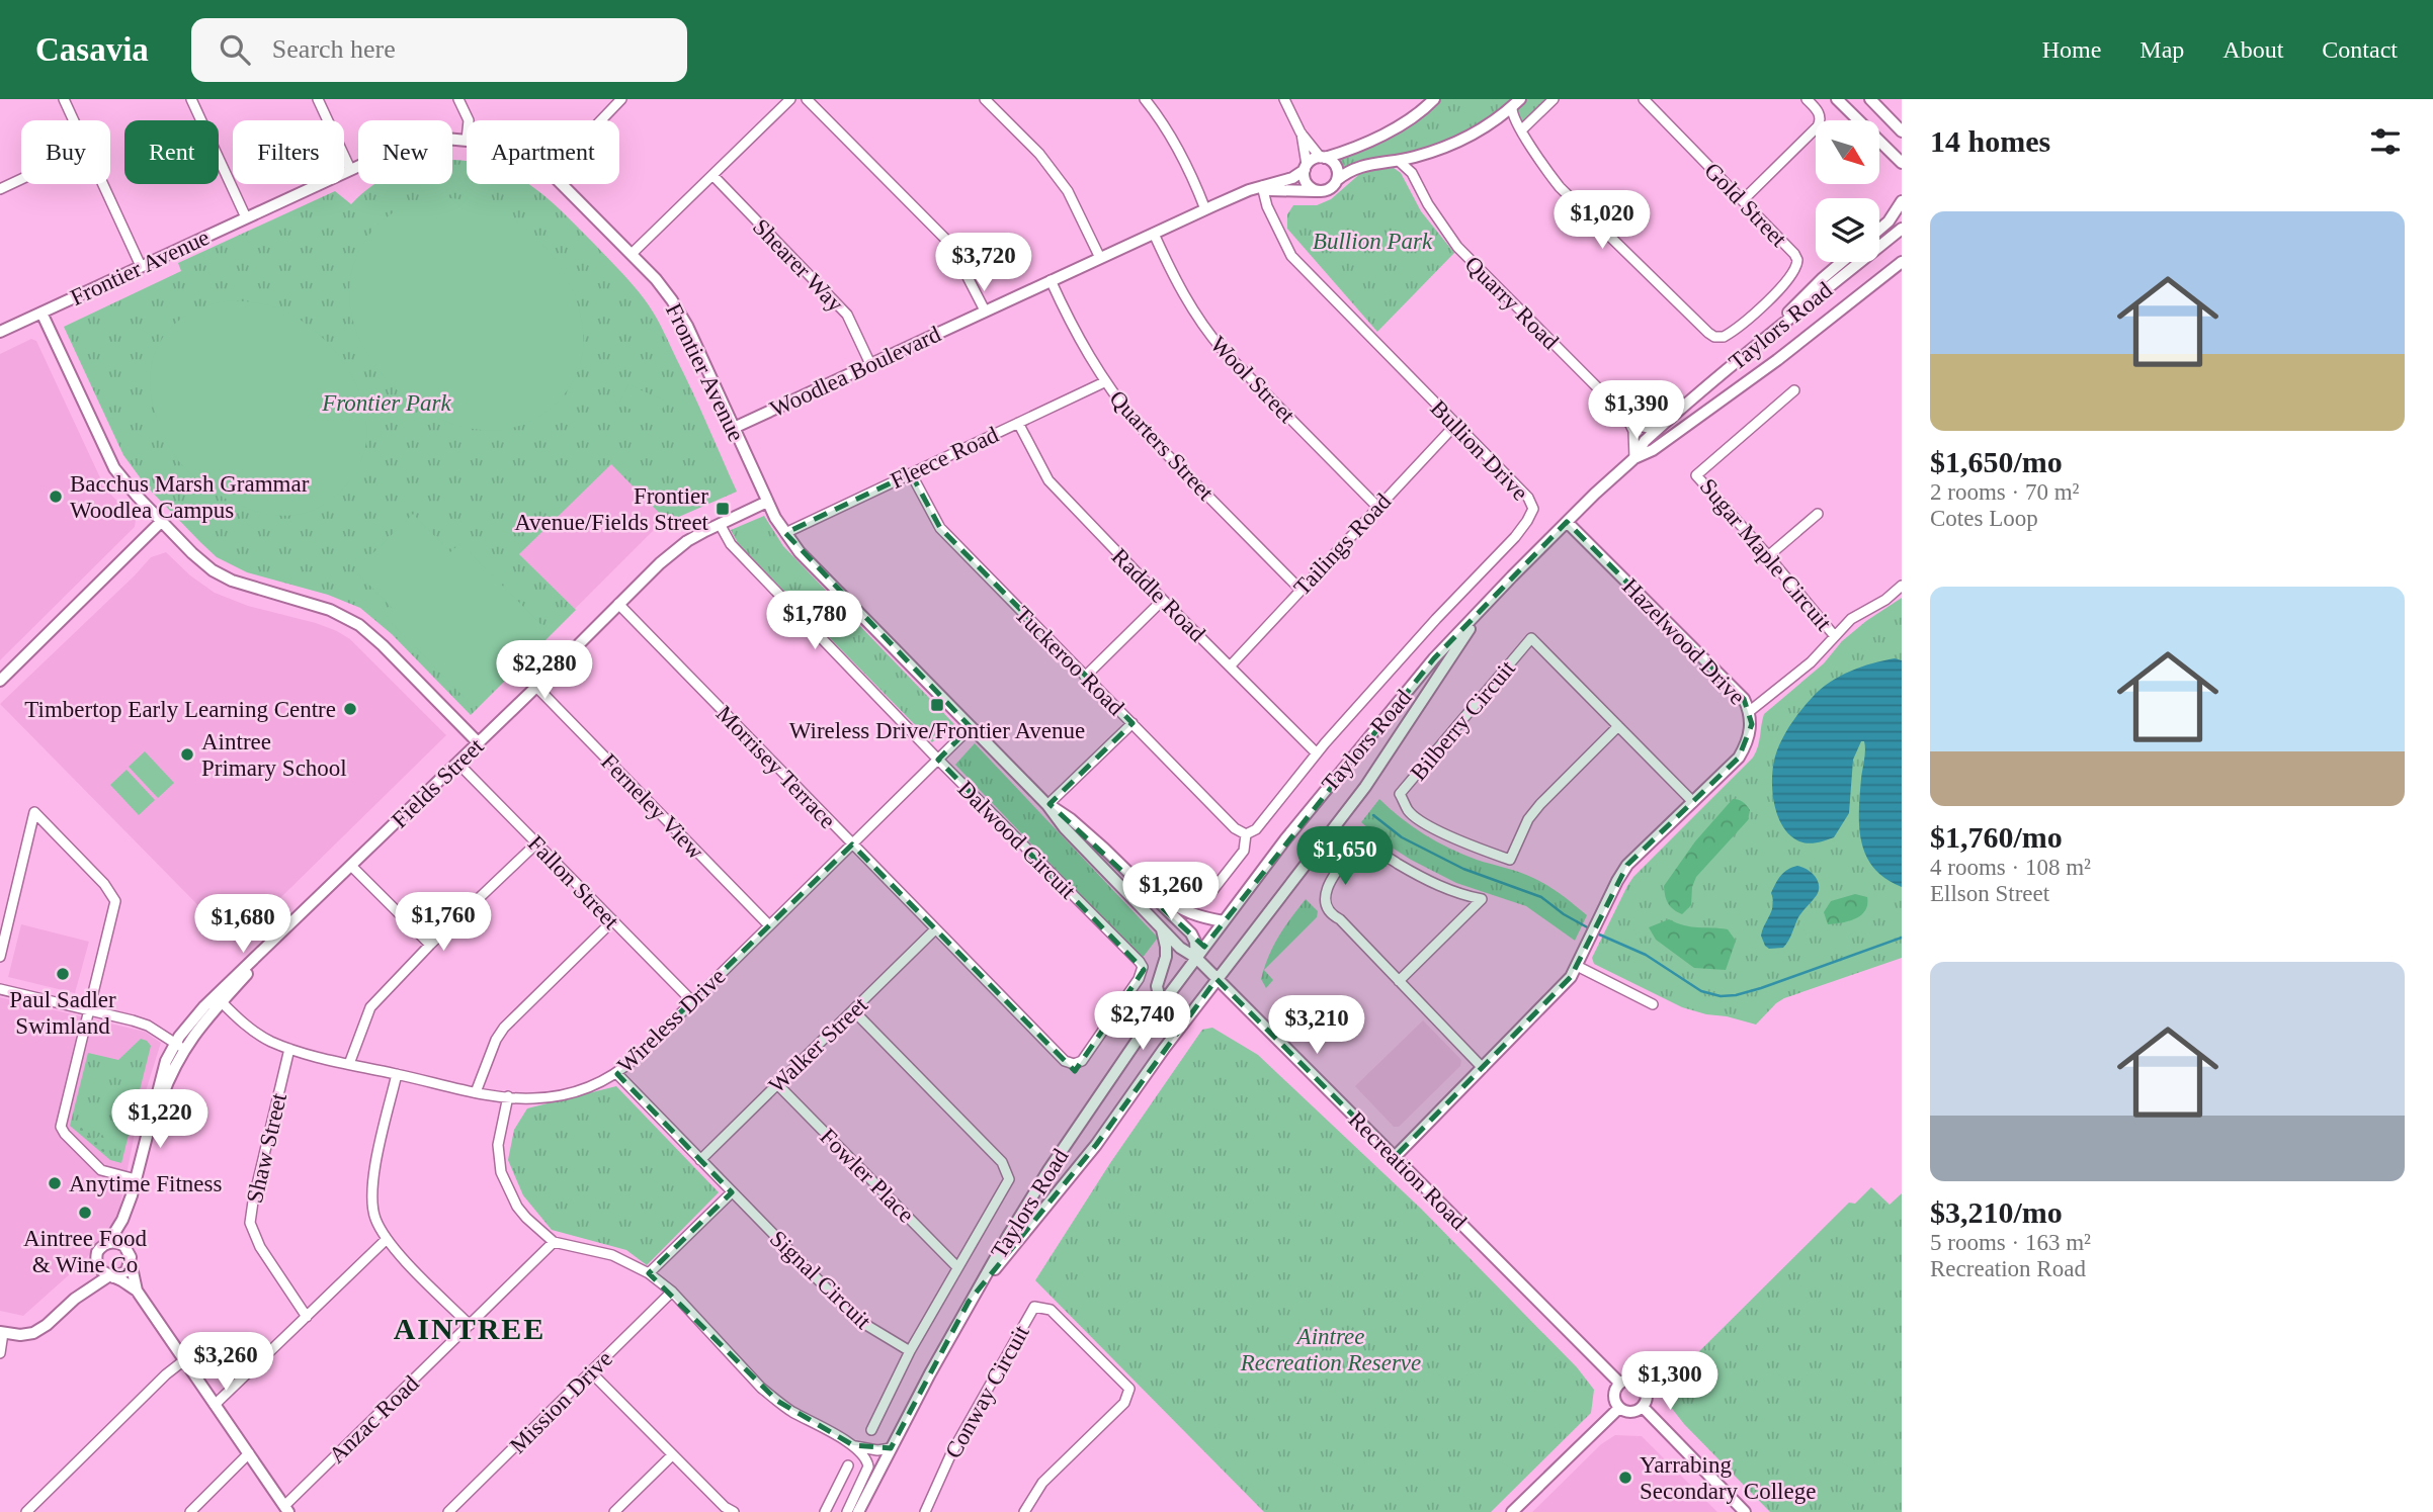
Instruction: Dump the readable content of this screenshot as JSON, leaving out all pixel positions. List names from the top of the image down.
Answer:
{
  "streets": {
    "street": [
      "Gold Street",
      "Shearer Way",
      "Frontier Avenue",
      "Quarry Road",
      "Taylors Road",
      "Woodlea Boulevard",
      "Wool Street",
      "Quarters Street",
      "Bullion Drive",
      "Fleece Road",
      "Tailings Road",
      "Sugar Maple Circuit",
      "Raddle Road",
      "Hazelwood Drive",
      "Tuckeroo Road",
      "Bilberry Circuit",
      "Morrisey Terrace",
      "Fields Street",
      "Ferneley View",
      "Dalwood Circuit",
      "Fallon Street",
      "Wireless Drive",
      "Walker Street",
      "Shaw Street",
      "Recreation Road",
      "Fowler Place",
      "Signal Circuit",
      "Conway Circuit",
      "Mission Drive",
      "Anzac Road"
    ]
  },
  "crossings": [
    ["Shearer Way", "Woodlea Boulevard"],
    ["Frontier Avenue", "Taylors Road"],
    ["Frontier Avenue", "Woodlea Boulevard"],
    ["Frontier Avenue", "Fleece Road"],
    ["Frontier Avenue", "Fields Street"],
    ["Frontier Avenue", "Wireless Drive"],
    ["Frontier Avenue", "Recreation Road"],
    ["Quarry Road", "Taylors Road"],
    ["Taylors Road", "Hazelwood Drive"],
    ["Taylors Road", "Recreation Road"],
    ["Woodlea Boulevard", "Wool Street"],
    ["Woodlea Boulevard", "Quarters Street"],
    ["Woodlea Boulevard", "Bullion Drive"],
    ["Wool Street", "Tailings Road"],
    ["Quarters Street", "Fleece Road"],
    ["Quarters Street", "Tailings Road"],
    ["Bullion Drive", "Tailings Road"],
    ["Bullion Drive", "Raddle Road"],
    ["Bullion Drive", "Tuckeroo Road"],
    ["Fleece Road", "Raddle Road"],
    ["Fleece Road", "Tuckeroo Road"],
    ["Tailings Road", "Raddle Road"],
    ["Hazelwood Drive", "Bilberry Circuit"],
    ["Hazelwood Drive", "Recreation Road"],
    ["Morrisey Terrace", "Fields Street"],
    ["Morrisey Terrace", "Dalwood Circuit"],
    ["Morrisey Terrace", "Wireless Drive"],
    ["Morrisey Terrace", "Walker Street"],
    ["Fields Street", "Ferneley View"],
    ["Fields Street", "Fallon Street"],
    ["Fields Street", "Wireless Drive"],
    ["Ferneley View", "Wireless Drive"],
    ["Dalwood Circuit", "Wireless Drive"],
    ["Dalwood Circuit", "Walker Street"],
    ["Fallon Street", "Wireless Drive"],
    ["Wireless Drive", "Shaw Street"],
    ["Wireless Drive", "Signal Circuit"],
    ["Walker Street", "Fowler Place"],
    ["Walker Street", "Signal Circuit"]
  ],
  "districts": ["AINTREE"],
  "parks": ["Bullion Park", "Frontier Park", "Aintree Recreation Reserve"],
  "places": {
    "other": [
      "Bacchus Marsh Grammar Woodlea Campus",
      "Timbertop Early Learning Centre",
      "Aintree Primary School",
      "Paul Sadler Swimland",
      "Anytime Fitness",
      "Aintree Food & Wine Co",
      "Yarrabing Secondary College"
    ],
    "transit": ["Frontier Avenue/Fields Street", "Wireless Drive/Frontier Avenue"]
  },
  "north": "bottom right",
  "page": {
    "header": "Casavia",
    "search": "Search here",
    "nav": [
      "Home",
      "Map",
      "About",
      "Contact"
    ],
    "heading": "14 homes",
    "chip": [
      "Buy",
      "Rent",
      "Filters",
      "New",
      "Apartment"
    ],
    "list": [
      {
        "name": "$1,650/mo",
        "note": "2 rooms · 70 m² · Cotes Loop"
      },
      {
        "name": "$1,760/mo",
        "note": "4 rooms · 108 m² · Ellson Street"
      },
      {
        "name": "$3,210/mo",
        "note": "5 rooms · 163 m² · Recreation Road"
      }
    ],
    "price": [
      "$1,020",
      "$3,720",
      "$1,390",
      "$1,780",
      "$2,280",
      "$1,650",
      "$1,260",
      "$1,760",
      "$1,680",
      "$2,740",
      "$3,210",
      "$1,220",
      "$3,260",
      "$1,300"
    ]
  }
}
